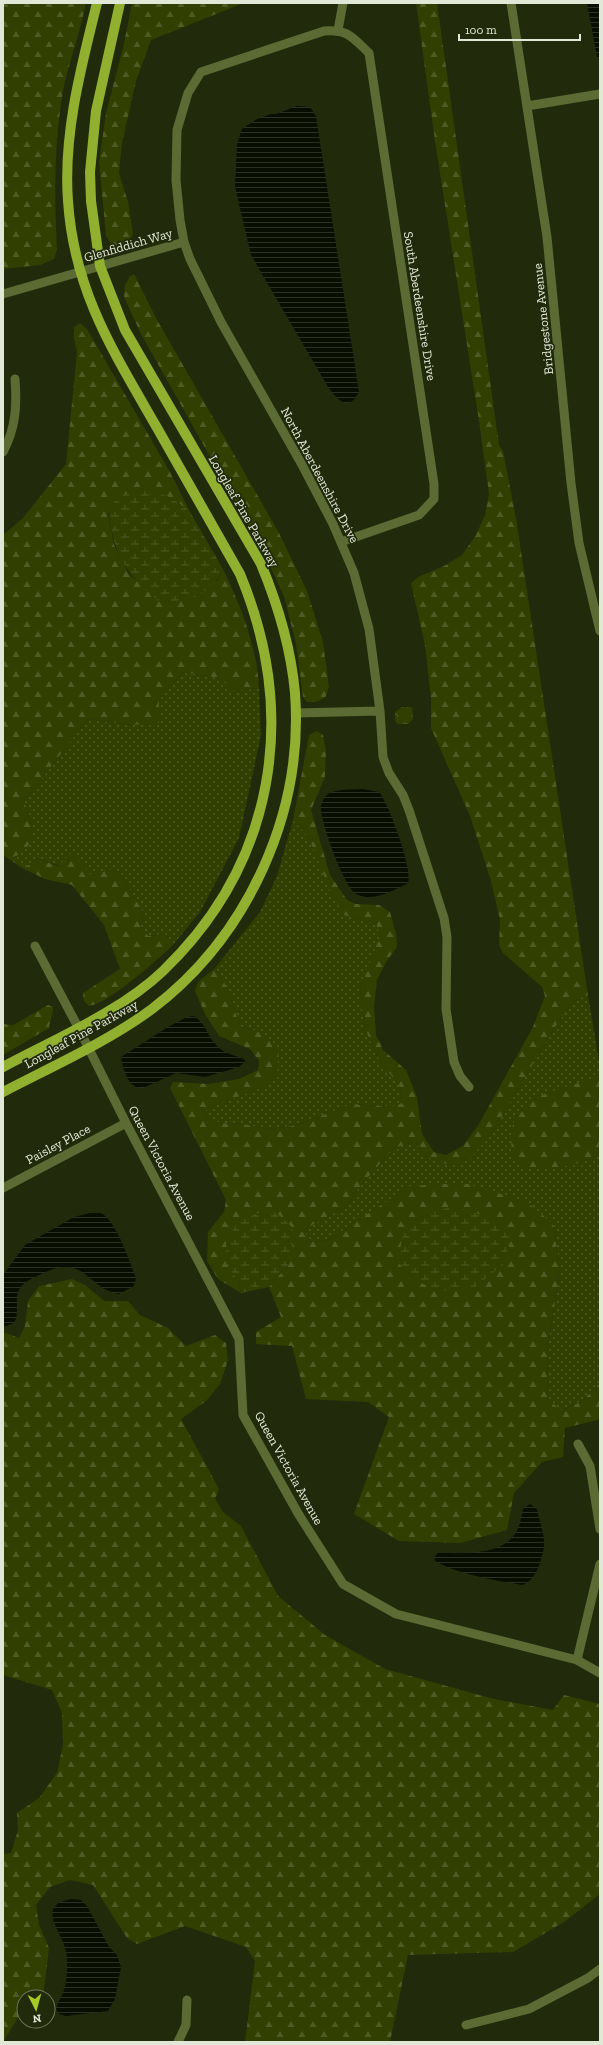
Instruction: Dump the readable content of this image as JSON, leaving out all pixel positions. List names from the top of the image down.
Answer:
{
  "streets": {
    "main road": ["Longleaf Pine Parkway"],
    "street": [
      "Glenfiddich Way",
      "South Aberdeenshire Drive",
      "Bridgestone Avenue",
      "North Aberdeenshire Drive",
      "Paisley Place",
      "Queen Victoria Avenue"
    ]
  },
  "crossings": [
    ["Glenfiddich Way", "North Aberdeenshire Drive"],
    ["Glenfiddich Way", "Longleaf Pine Parkway"],
    ["South Aberdeenshire Drive", "North Aberdeenshire Drive"],
    ["Longleaf Pine Parkway", "Queen Victoria Avenue"],
    ["Paisley Place", "Queen Victoria Avenue"]
  ],
  "scale_bar": "100 m",
  "north": "bottom"
}
